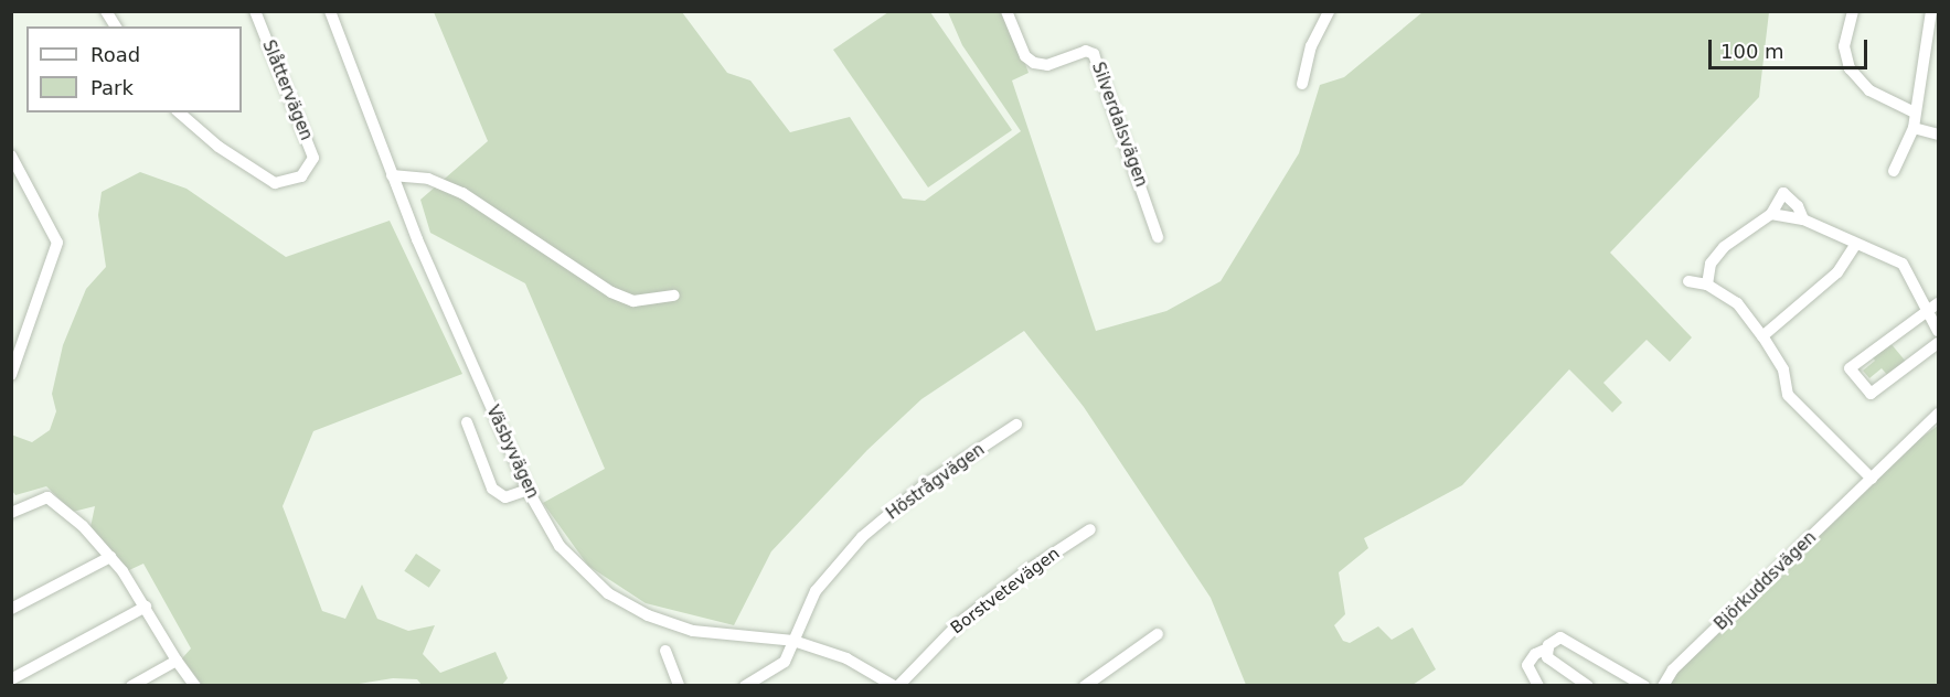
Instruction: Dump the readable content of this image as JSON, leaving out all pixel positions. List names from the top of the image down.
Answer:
{
  "streets": {
    "street": [
      "Slåttervägen",
      "Silverdalsvägen",
      "Väsbyvägen",
      "Höstrågvägen",
      "Björkuddsvägen",
      "Borstvetevägen"
    ]
  },
  "crossings": [
    ["Väsbyvägen", "Höstrågvägen"],
    ["Väsbyvägen", "Borstvetevägen"]
  ],
  "legend": ["Road", "Park"],
  "scale_bar": "100 m"
}
